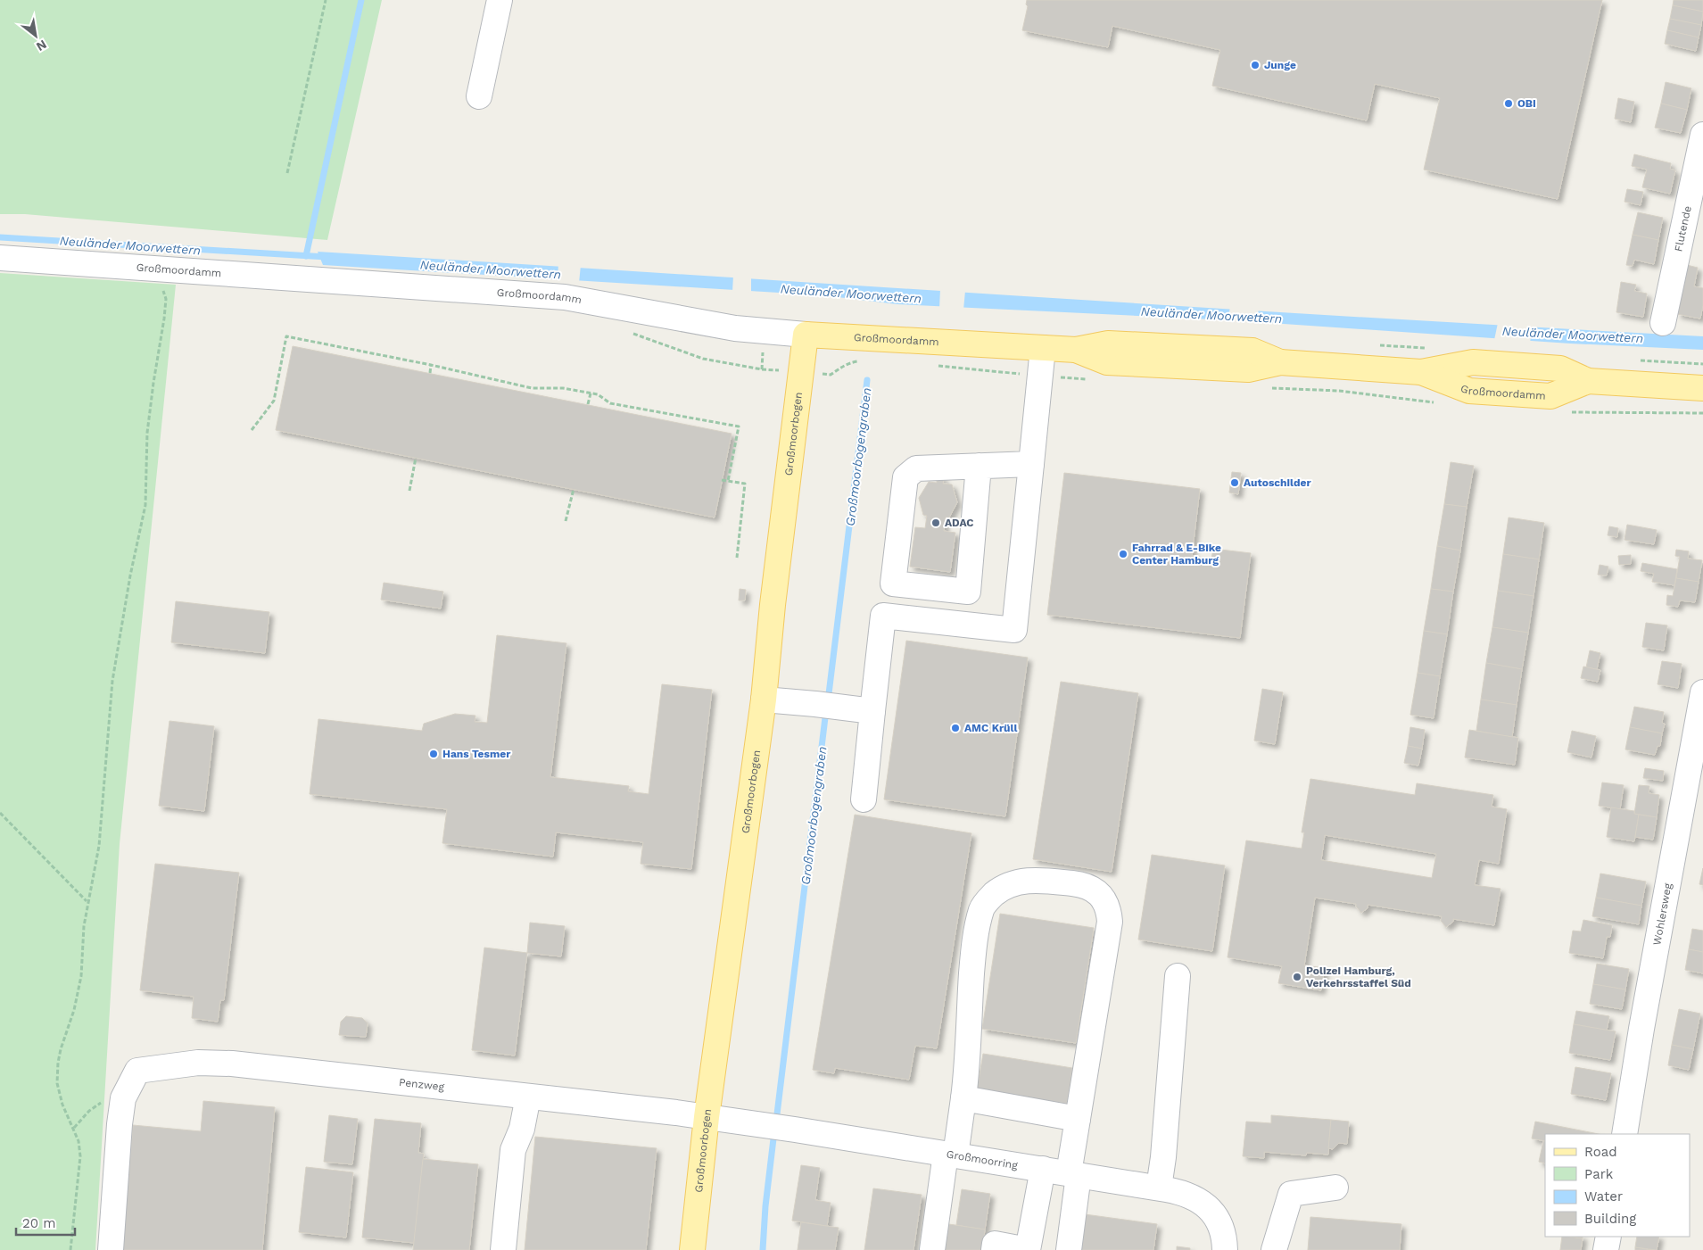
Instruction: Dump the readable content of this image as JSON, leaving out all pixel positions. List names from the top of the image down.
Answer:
{
  "streets": {
    "main road": ["Großmoordamm", "Großmoorbogen"],
    "street": [
      "Flutende",
      "Wohlersweg",
      "Penzweg",
      "Großmoorring"
    ]
  },
  "crossings": [
    ["Großmoordamm", "Großmoorbogen"],
    ["Großmoorbogen", "Penzweg"],
    ["Großmoorbogen", "Großmoorring"],
    ["Penzweg", "Großmoorring"]
  ],
  "water": ["Neuländer Moorwettern", "Großmoorbogengraben"],
  "places": [
    "Junge",
    "OBI",
    "Autoschilder",
    "ADAC",
    "Fahrrad & E-Bike Center Hamburg",
    "AMC Krüll",
    "Hans Tesmer",
    "Polizei Hamburg, Verkehrsstaffel Süd"
  ],
  "legend": [
    "Road",
    "Park",
    "Water",
    "Building"
  ],
  "scale_bar": "20 m",
  "north": "bottom right"
}
